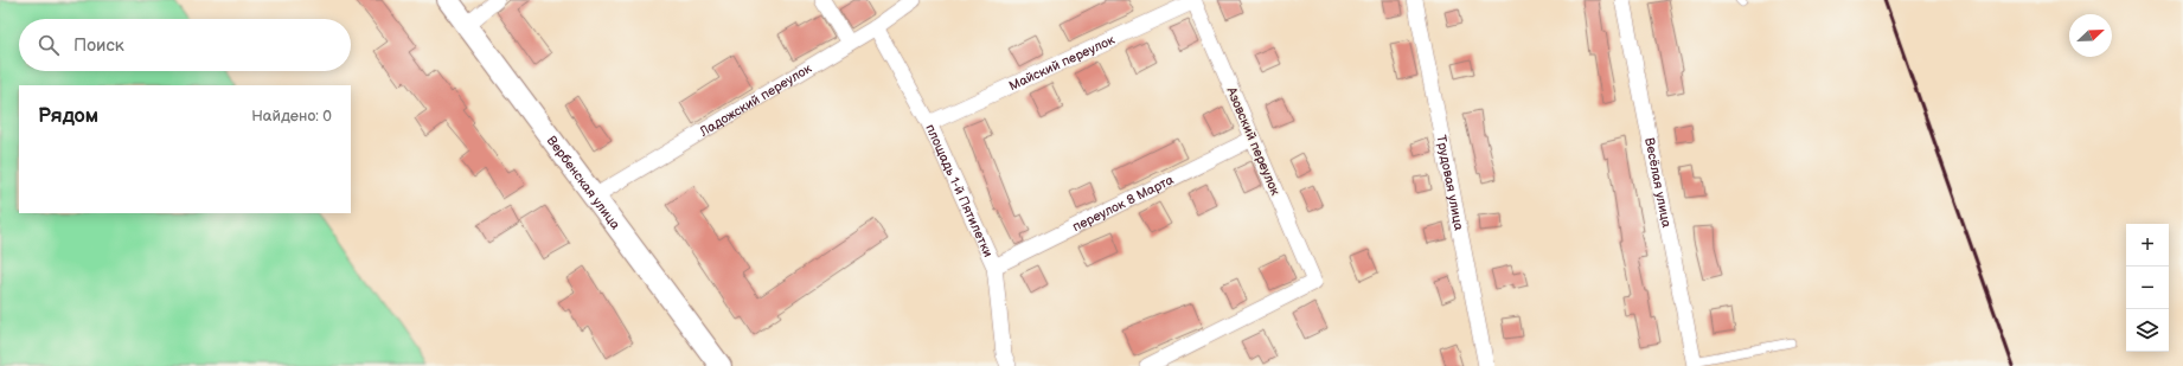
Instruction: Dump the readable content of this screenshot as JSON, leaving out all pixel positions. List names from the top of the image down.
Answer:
{
  "streets": {
    "main road": ["Вербенская улица"],
    "street": [
      "Майский переулок",
      "Ладожский переулок",
      "Азовский переулок",
      "Весёлая улица",
      "Трудовая улица",
      "площадь 1-й Пятилетки",
      "переулок 8 Марта"
    ]
  },
  "crossings": [
    ["Майский переулок", "Азовский переулок"],
    ["Майский переулок", "площадь 1-й Пятилетки"],
    ["Ладожский переулок", "Вербенская улица"],
    ["Ладожский переулок", "площадь 1-й Пятилетки"],
    ["Азовский переулок", "переулок 8 Марта"],
    ["площадь 1-й Пятилетки", "переулок 8 Марта"]
  ],
  "north": "top right",
  "page": {
    "search": "Поиск",
    "heading": ["Рядом", "Найдено: 0"],
    "map_buttons": ["+", "−"]
  }
}
